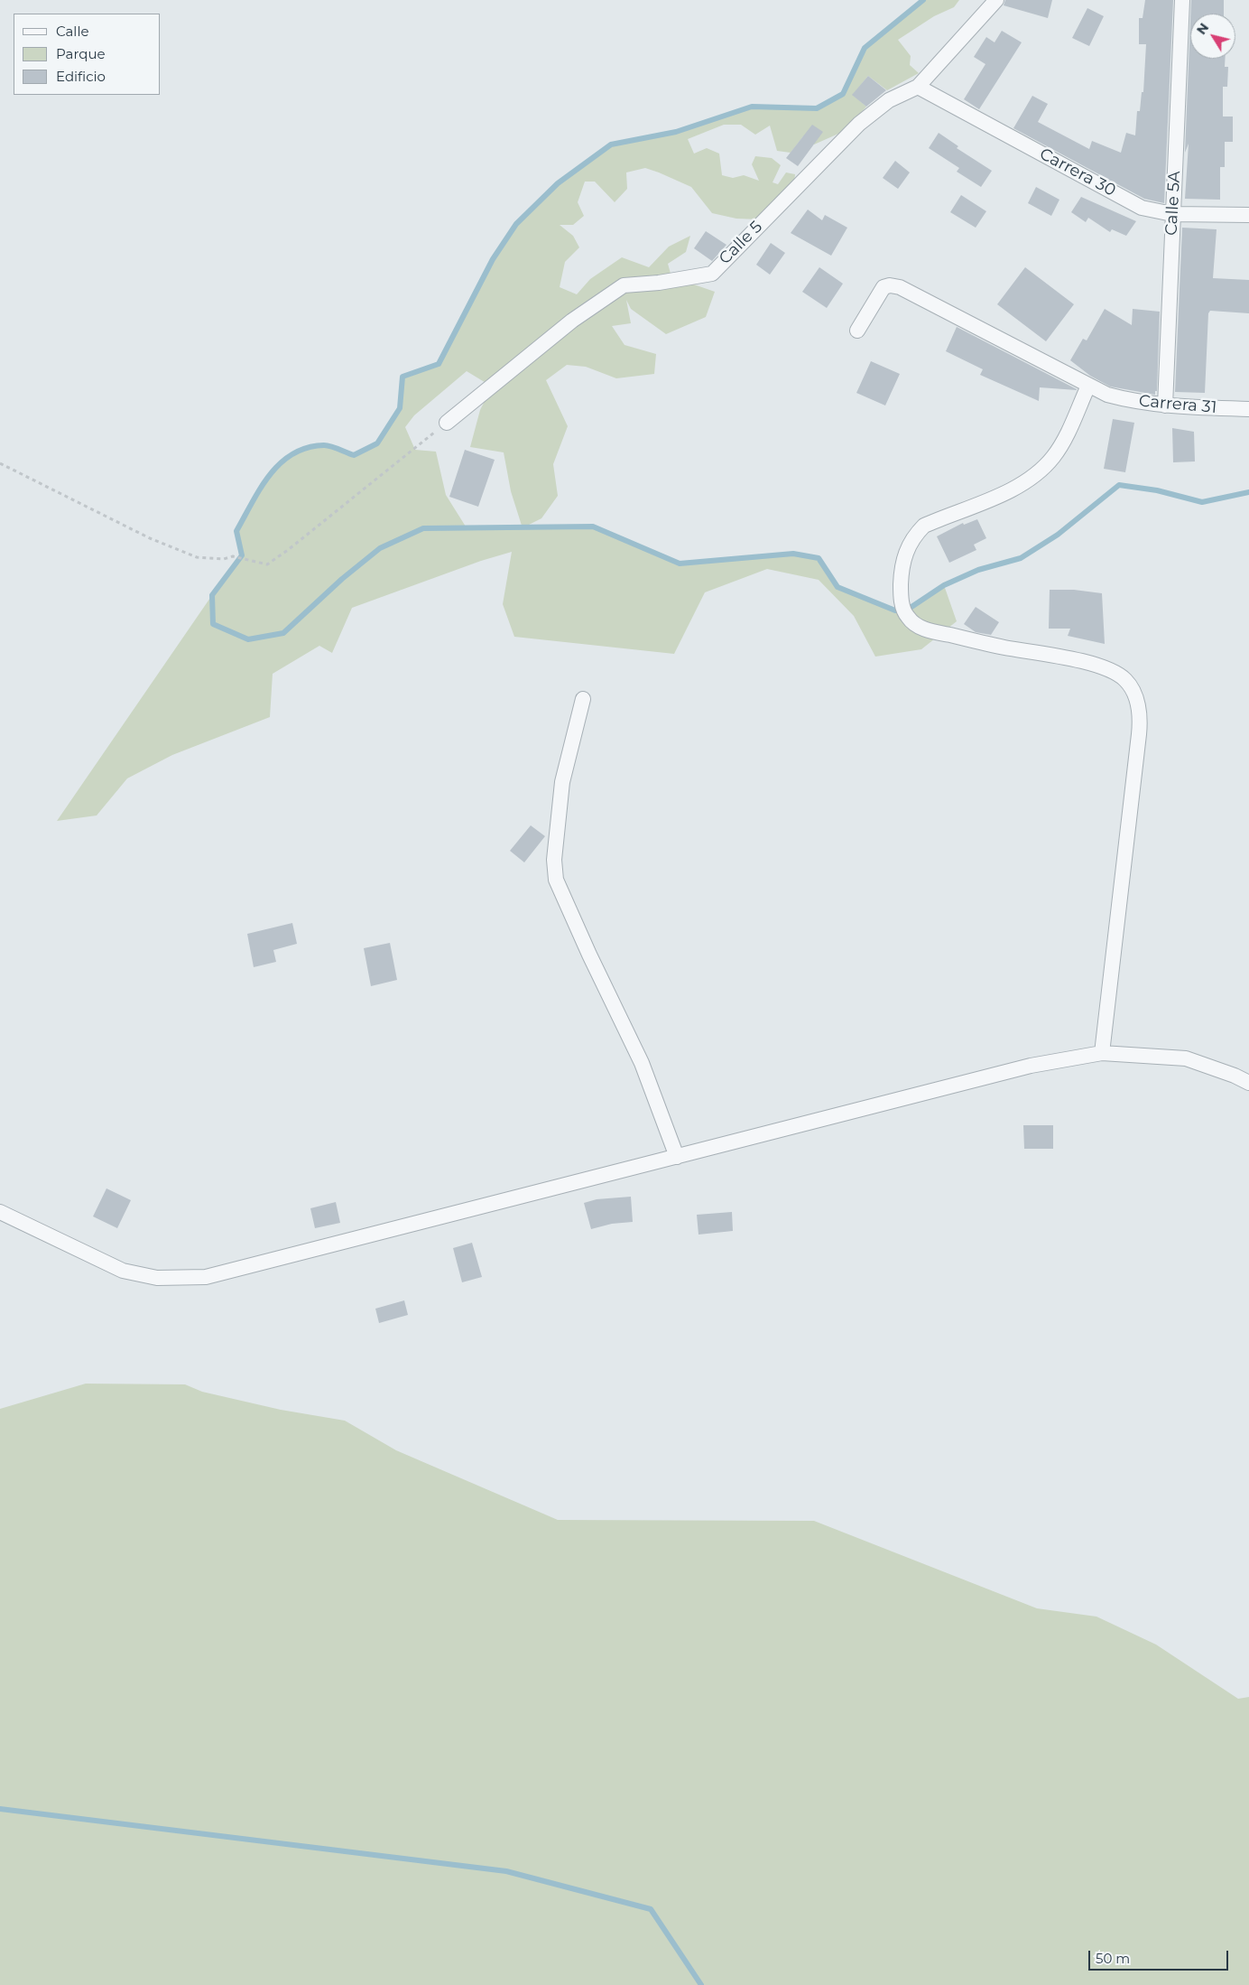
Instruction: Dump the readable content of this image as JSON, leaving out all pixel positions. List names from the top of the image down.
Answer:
{
  "streets": {
    "street": [
      "Carrera 30",
      "Calle 5A",
      "Calle 5",
      "Carrera 31"
    ]
  },
  "crossings": [
    ["Carrera 30", "Calle 5A"],
    ["Carrera 30", "Calle 5"],
    ["Calle 5A", "Carrera 31"]
  ],
  "legend": ["Calle", "Parque", "Edificio"],
  "scale_bar": "50 m",
  "north": "top left"
}
